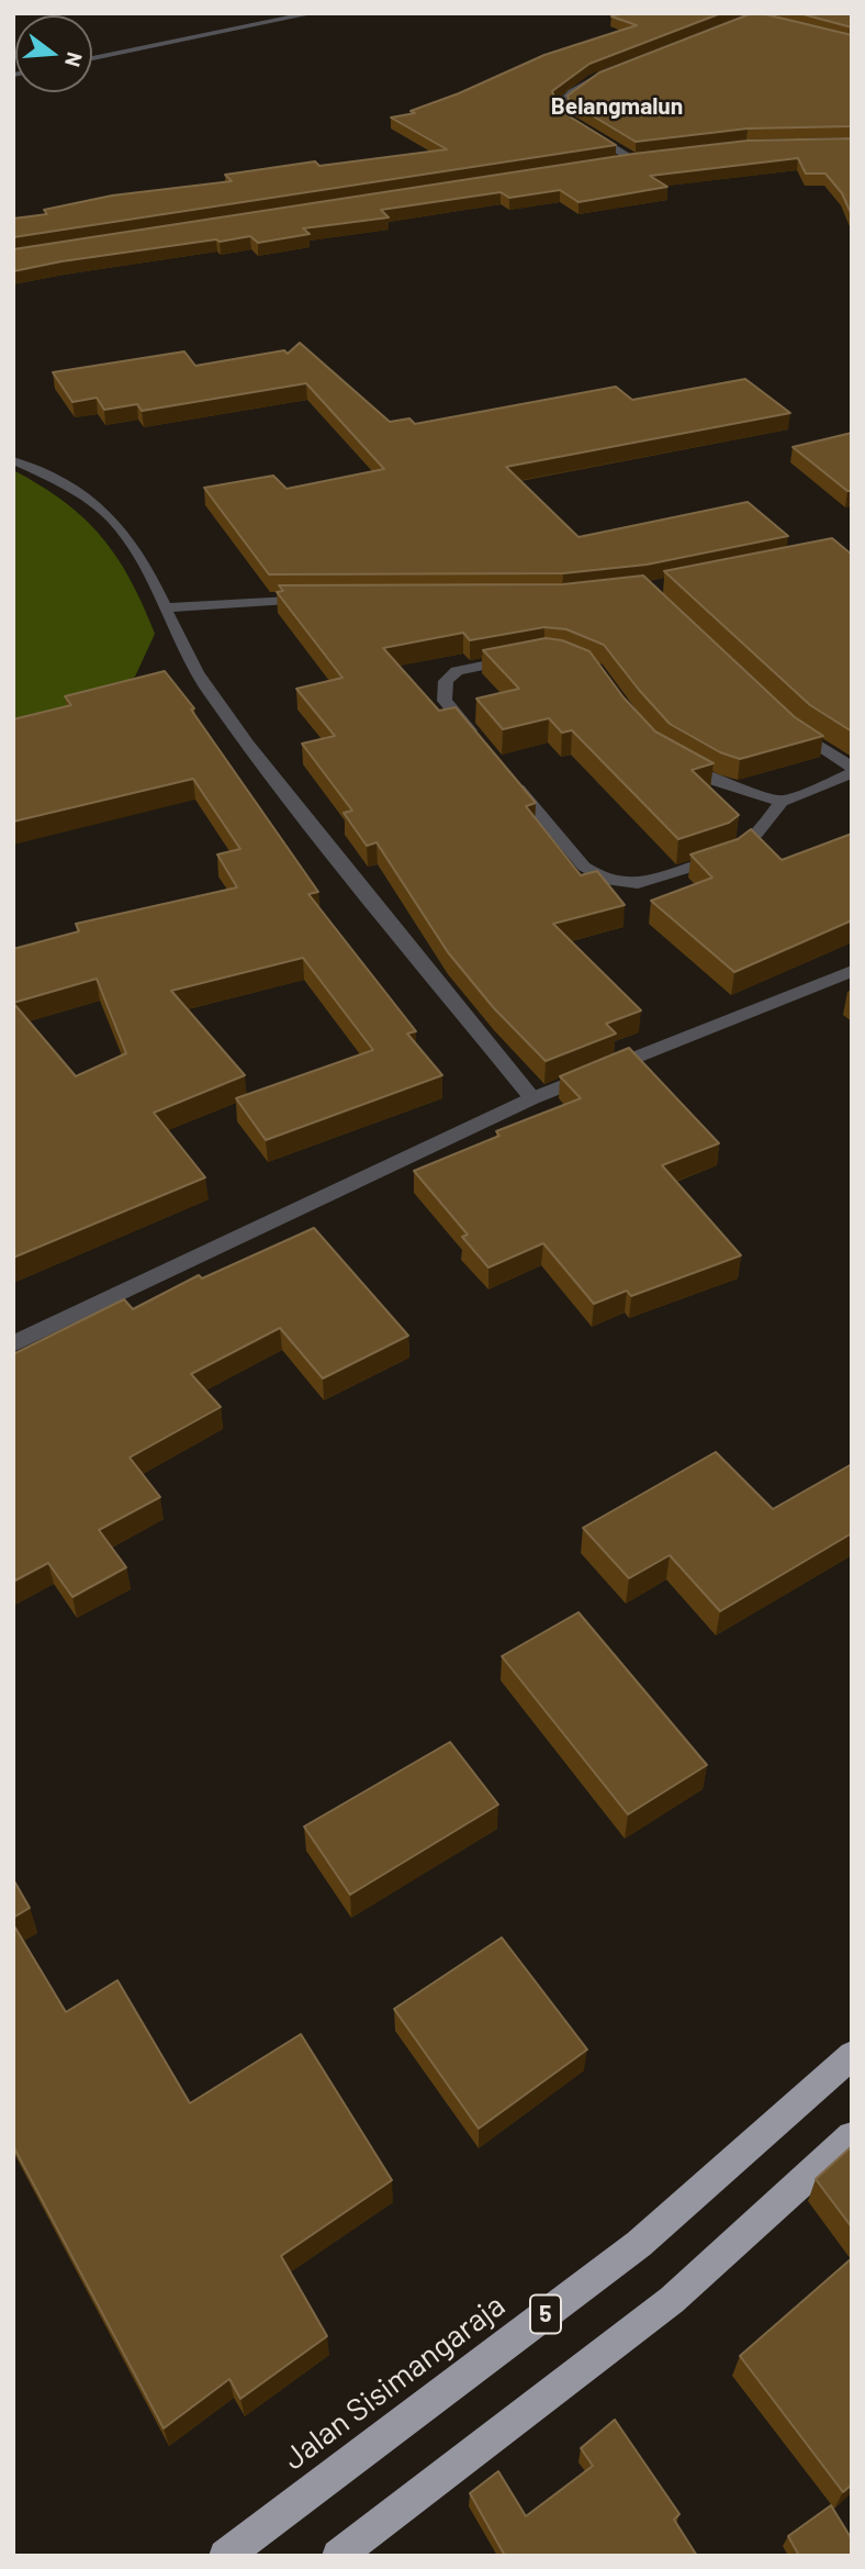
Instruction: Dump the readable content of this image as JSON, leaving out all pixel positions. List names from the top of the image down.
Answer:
{
  "streets": {
    "highway": ["5", "Jalan Sisimangaraja"]
  },
  "districts": ["Belangmalun"],
  "north": "right"
}
